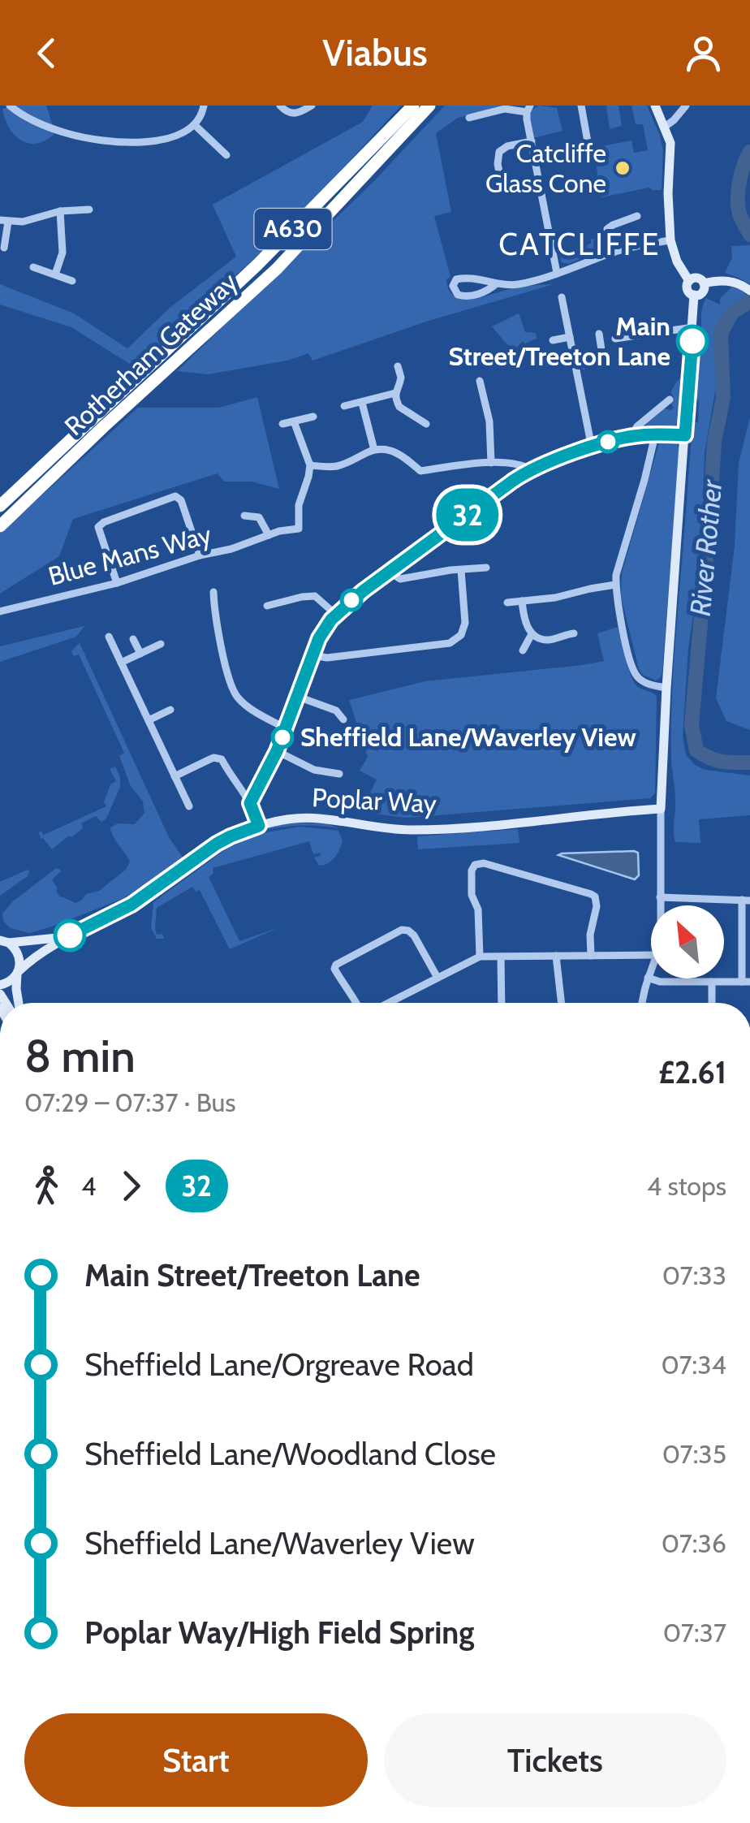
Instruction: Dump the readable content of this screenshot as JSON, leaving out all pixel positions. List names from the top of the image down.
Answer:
{
  "streets": {
    "highway": ["A630", "Rotherham Gateway"],
    "main road": ["Poplar Way"],
    "street": ["Blue Mans Way"]
  },
  "districts": ["CATCLIFFE"],
  "water": ["River Rother"],
  "places": ["Catcliffe Glass Cone", "Main Street/Treeton Lane", "Sheffield Lane/Waverley View"],
  "lines": ["bus line 32"],
  "north": "top left",
  "page": {
    "header": "Viabus",
    "on_map": "32",
    "heading": ["8 min", "07:29 – 07:37 · Bus", "£2.61"],
    "legs": ["4", "32", "4 stops"],
    "list": [
      {
        "name": "Main Street/Treeton Lane",
        "value": "07:33"
      },
      {
        "name": "Sheffield Lane/Orgreave Road",
        "value": "07:34"
      },
      {
        "name": "Sheffield Lane/Woodland Close",
        "value": "07:35"
      },
      {
        "name": "Sheffield Lane/Waverley View",
        "value": "07:36"
      },
      {
        "name": "Poplar Way/High Field Spring",
        "value": "07:37"
      }
    ],
    "buttons": ["Start", "Tickets"]
  }
}
